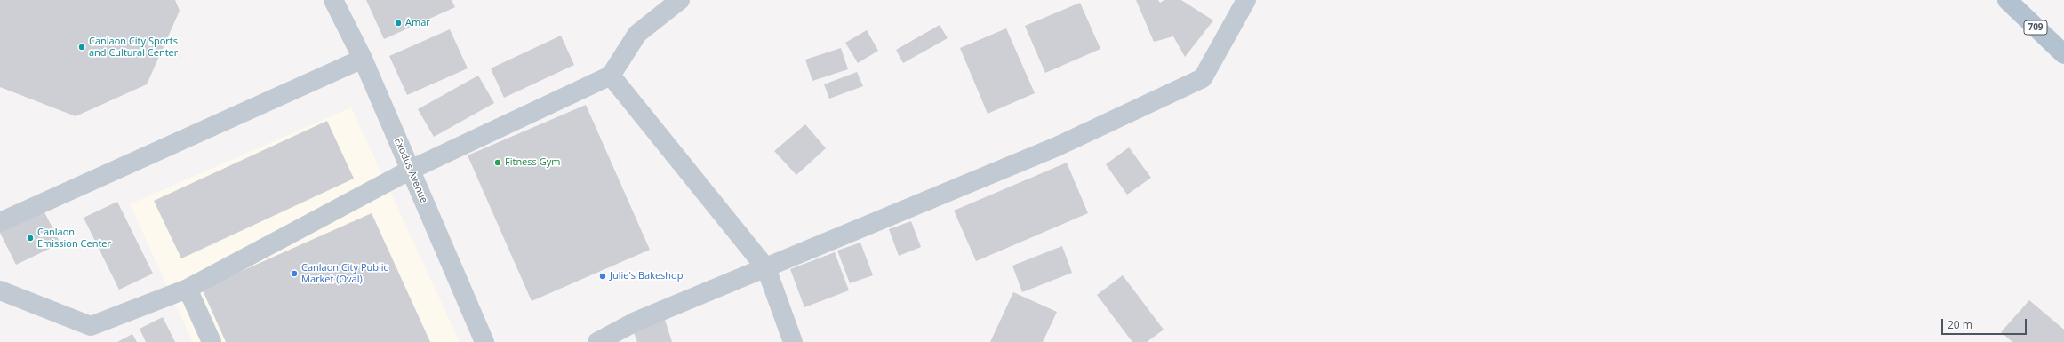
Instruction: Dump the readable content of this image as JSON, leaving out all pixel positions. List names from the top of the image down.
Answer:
{
  "streets": {
    "main road": ["709"],
    "street": ["Exodus Avenue"]
  },
  "places": [
    "Amar",
    "Canlaon City Sports and Cultural Center",
    "Fitness Gym",
    "Canlaon Emission Center",
    "Canlaon City Public Market (Oval)",
    "Julie's Bakeshop"
  ],
  "scale_bar": "20 m"
}
